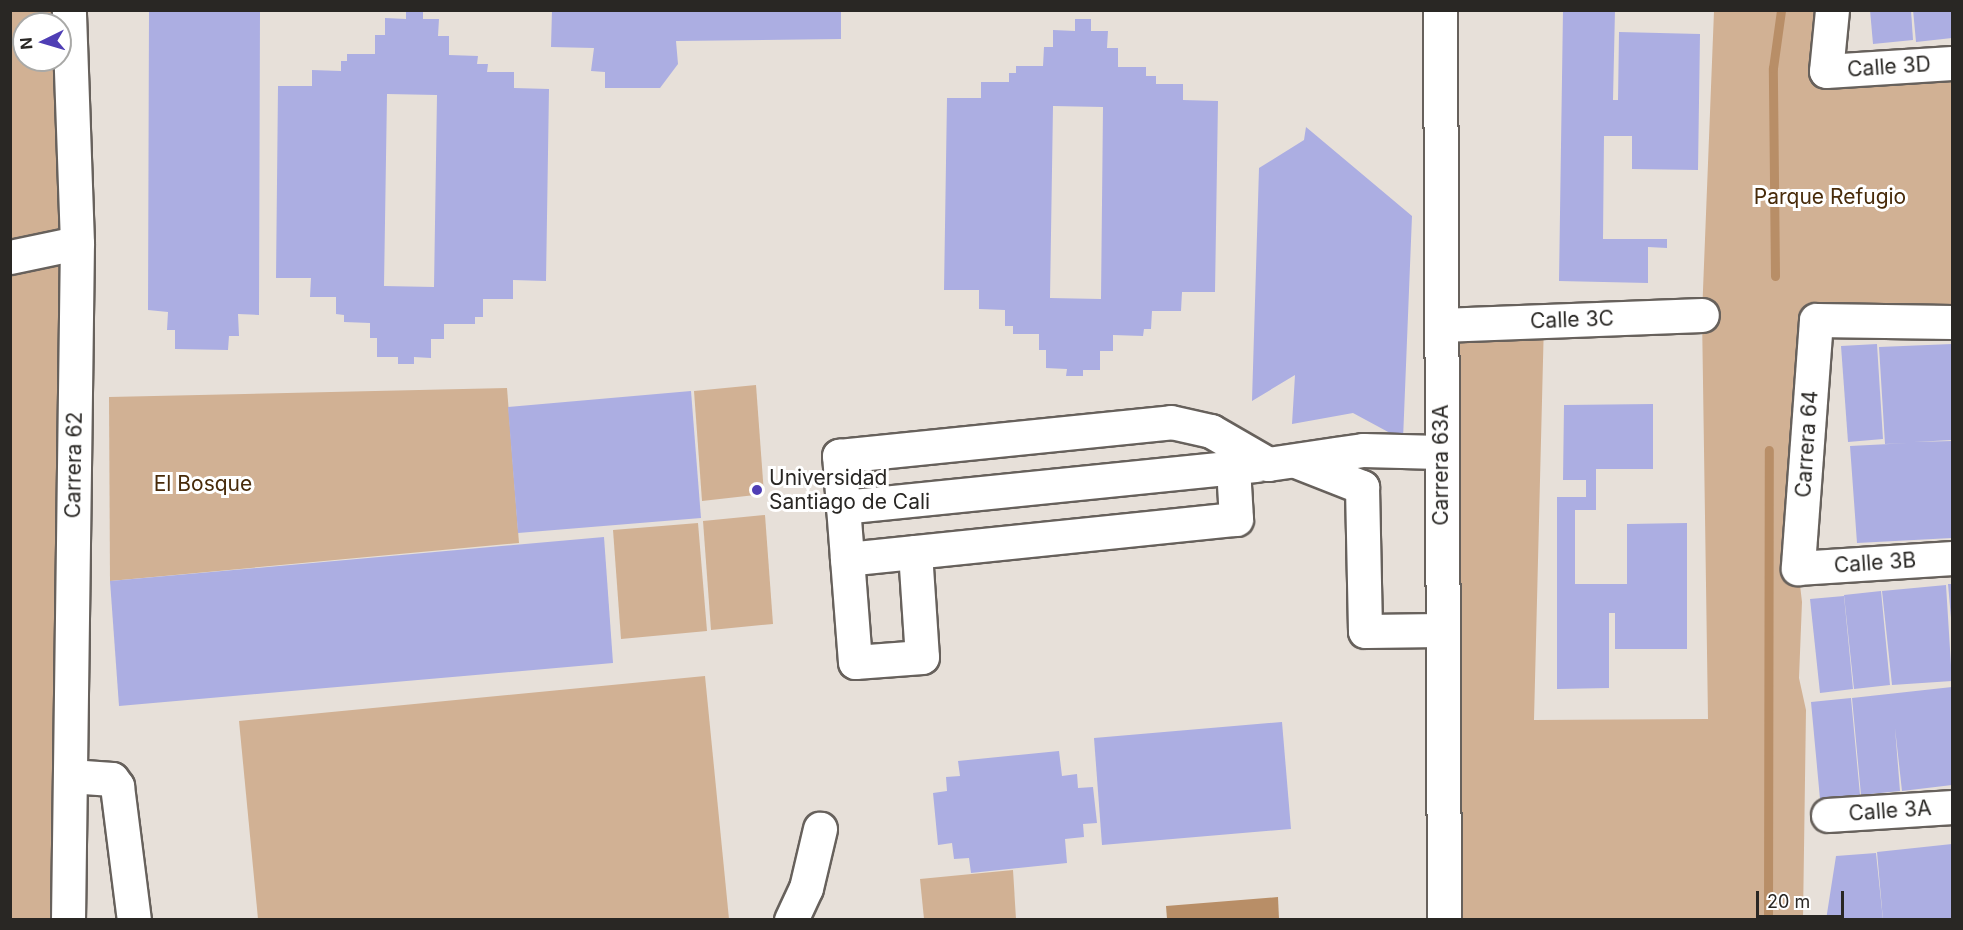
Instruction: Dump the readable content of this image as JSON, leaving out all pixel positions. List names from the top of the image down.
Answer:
{
  "streets": {
    "street": [
      "Calle 3D",
      "Calle 3C",
      "Carrera 64",
      "Carrera 62",
      "Carrera 63A",
      "Calle 3B",
      "Calle 3A"
    ]
  },
  "crossings": [
    ["Calle 3C", "Carrera 63A"],
    ["Carrera 64", "Calle 3B"]
  ],
  "parks": ["Parque Refugio", "El Bosque"],
  "places": ["Universidad Santiago de Cali"],
  "scale_bar": "20 m",
  "north": "left"
}
